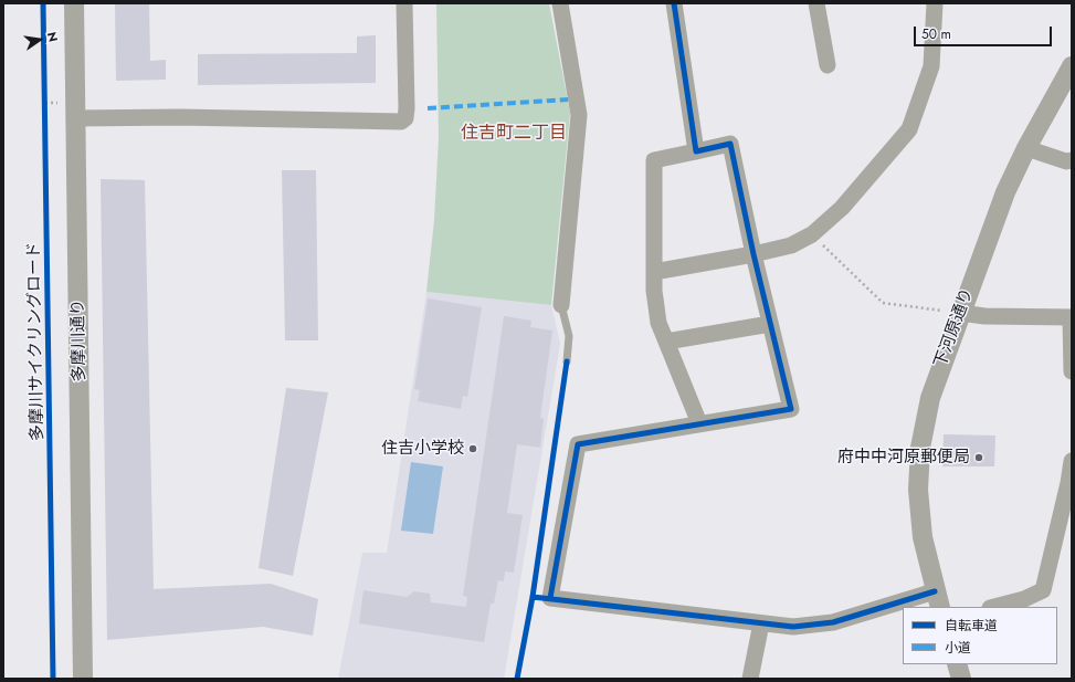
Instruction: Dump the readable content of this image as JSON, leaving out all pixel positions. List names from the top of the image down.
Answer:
{
  "streets": {
    "street": ["下河原通り", "多摩川通り"],
    "cycle path": ["多摩川サイクリングロード"]
  },
  "districts": ["住吉町二丁目"],
  "places": ["住吉小学校", "府中中河原郵便局"],
  "legend": ["自転車道", "小道"],
  "scale_bar": "50 m",
  "north": "right"
}
